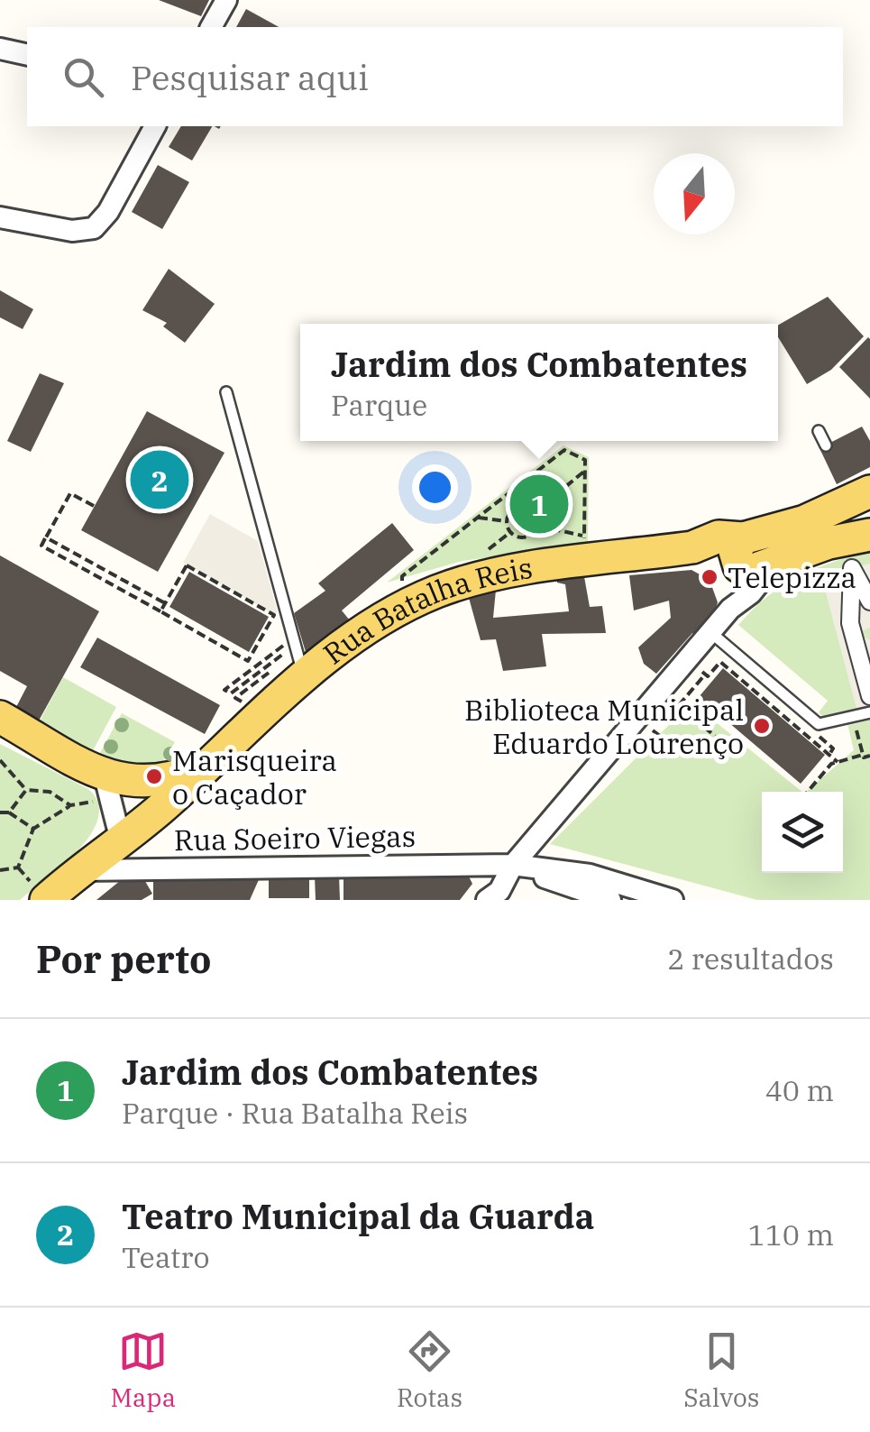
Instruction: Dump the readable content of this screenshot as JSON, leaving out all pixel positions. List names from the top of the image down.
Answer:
{
  "streets": {
    "main road": ["Rua Batalha Reis"],
    "street": ["Rua Soeiro Viegas"]
  },
  "crossings": [
    ["Rua Batalha Reis", "Rua Soeiro Viegas"]
  ],
  "places": ["Telepizza", "Biblioteca Municipal Eduardo Lourenço", "Marisqueira o Caçador"],
  "north": "bottom",
  "page": {
    "search": "Pesquisar aqui",
    "popup": ["Jardim dos Combatentes", "Parque"],
    "pins": ["2", "1"],
    "heading": ["Por perto", "2 resultados"],
    "list": [
      {
        "mark": "1",
        "name": "Jardim dos Combatentes",
        "note": "Parque · Rua Batalha Reis",
        "value": "40 m"
      },
      {
        "mark": "2",
        "name": "Teatro Municipal da Guarda",
        "note": "Teatro",
        "value": "110 m"
      }
    ],
    "nav": ["Mapa", "Rotas", "Salvos"]
  }
}
